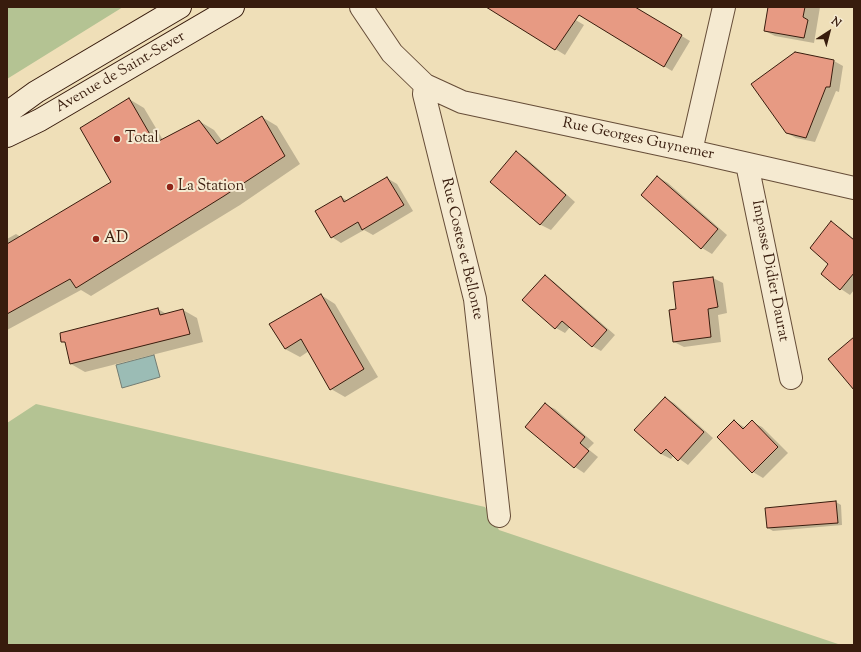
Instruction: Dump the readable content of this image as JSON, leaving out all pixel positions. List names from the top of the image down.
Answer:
{
  "streets": {
    "street": [
      "Avenue de Saint-Sever",
      "Rue Georges Guynemer",
      "Rue Costes et Bellonte",
      "Impasse Didier Daurat"
    ]
  },
  "crossings": [
    ["Rue Georges Guynemer", "Rue Costes et Bellonte"],
    ["Rue Georges Guynemer", "Impasse Didier Daurat"]
  ],
  "places": ["Total", "La Station", "AD"],
  "north": "top right"
}
